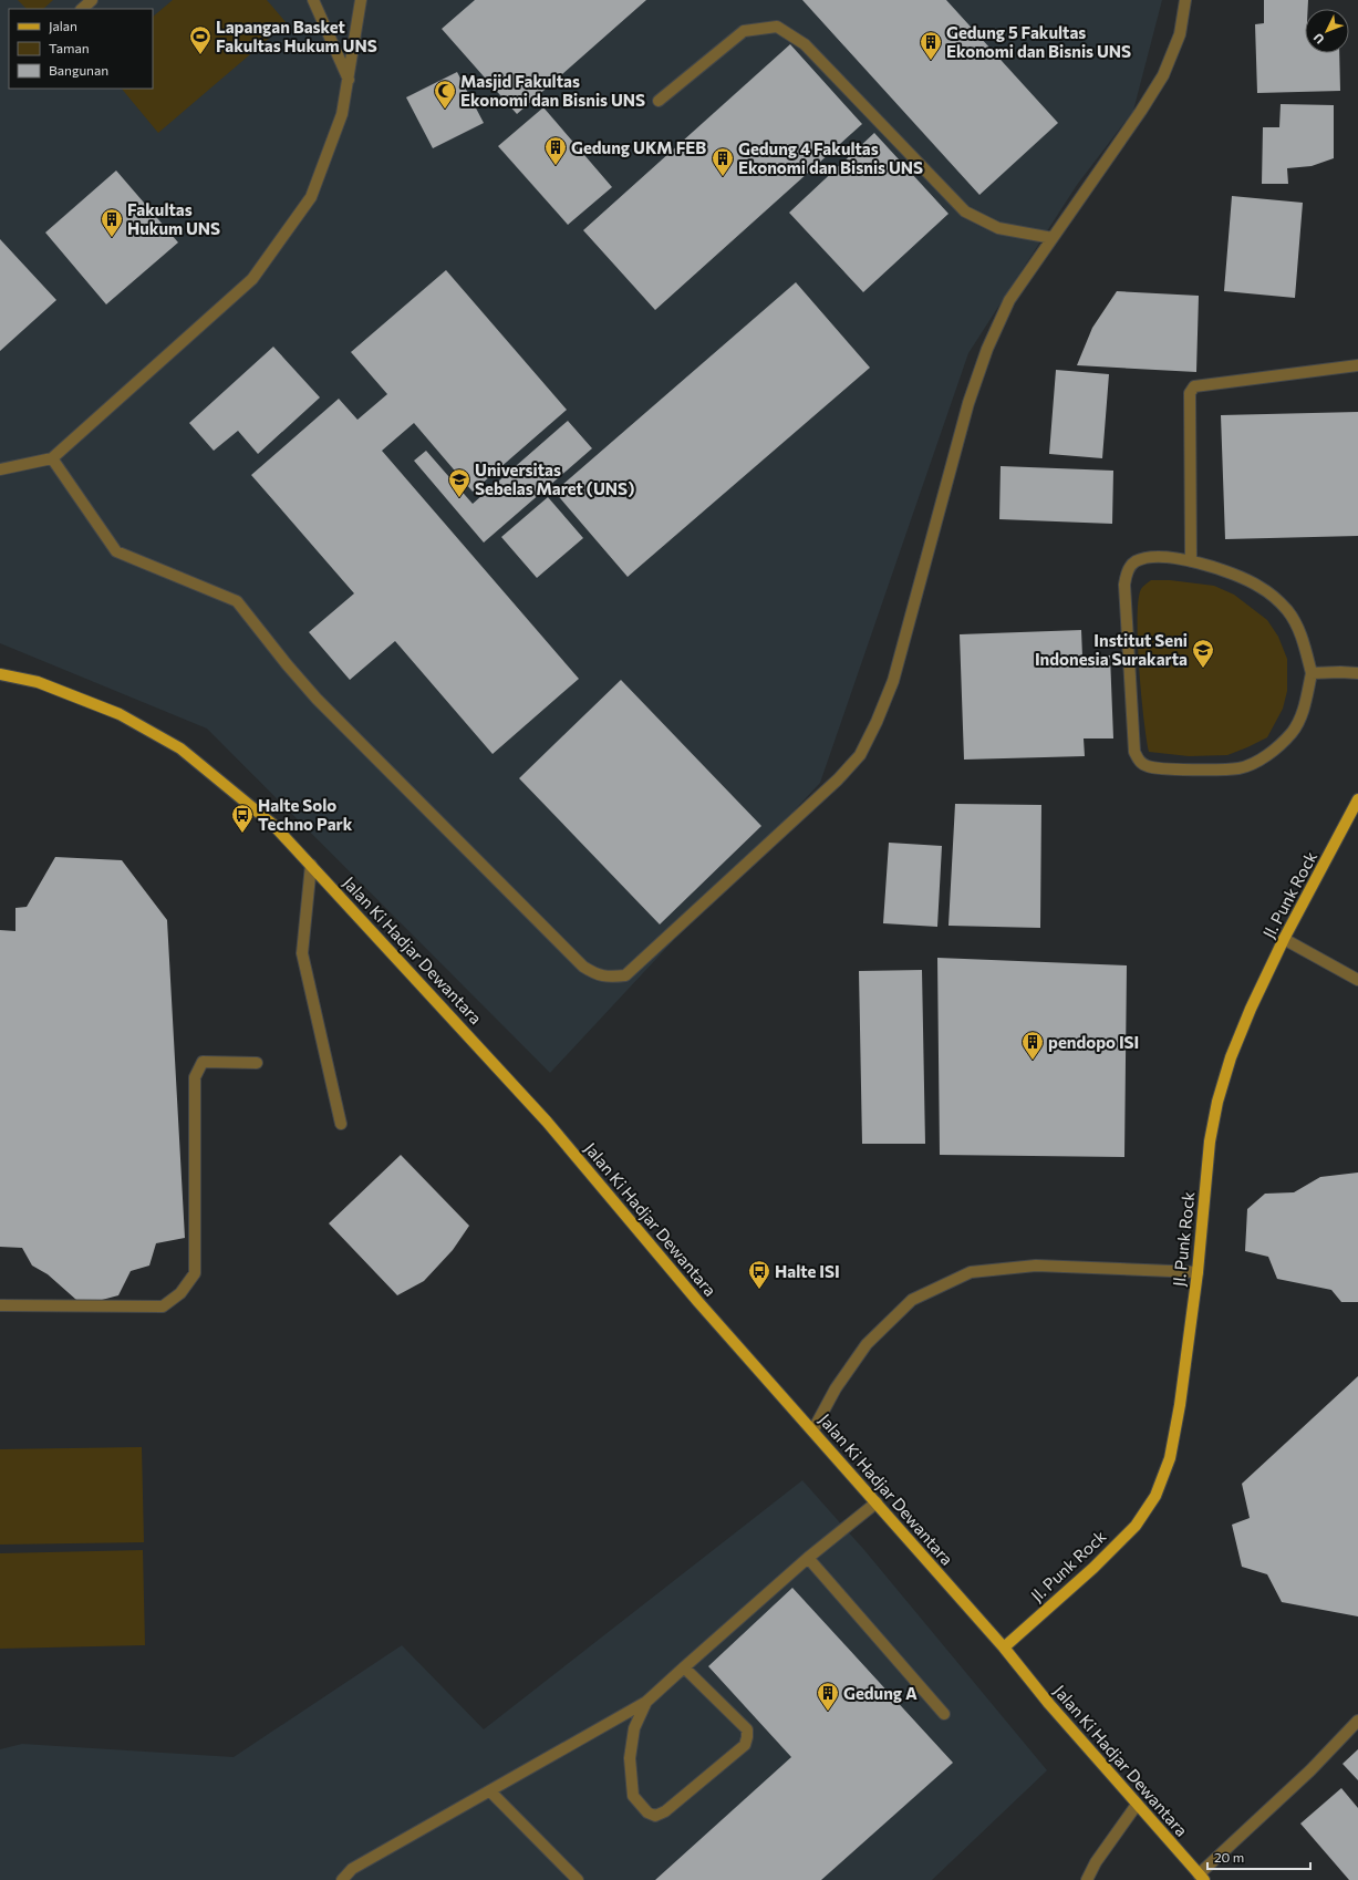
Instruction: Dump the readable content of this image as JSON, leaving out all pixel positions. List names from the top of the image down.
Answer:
{
  "streets": {
    "main road": ["Jl. Punk Rock", "Jalan Ki Hadjar Dewantara"]
  },
  "crossings": [
    ["Jl. Punk Rock", "Jalan Ki Hadjar Dewantara"]
  ],
  "places": {
    "sports": ["Lapangan Basket Fakultas Hukum UNS"],
    "building": [
      "Gedung 5 Fakultas Ekonomi dan Bisnis UNS",
      "Gedung UKM FEB",
      "Gedung 4 Fakultas Ekonomi dan Bisnis UNS",
      "Fakultas Hukum UNS",
      "pendopo ISI",
      "Gedung A"
    ],
    "mosque": ["Masjid Fakultas Ekonomi dan Bisnis UNS"],
    "school or university": ["Universitas Sebelas Maret (UNS)", "Institut Seni Indonesia Surakarta"],
    "bus stop": ["Halte Solo Techno Park", "Halte ISI"]
  },
  "legend": ["Jalan", "Taman", "Bangunan"],
  "scale_bar": "20 m",
  "north": "bottom left"
}
